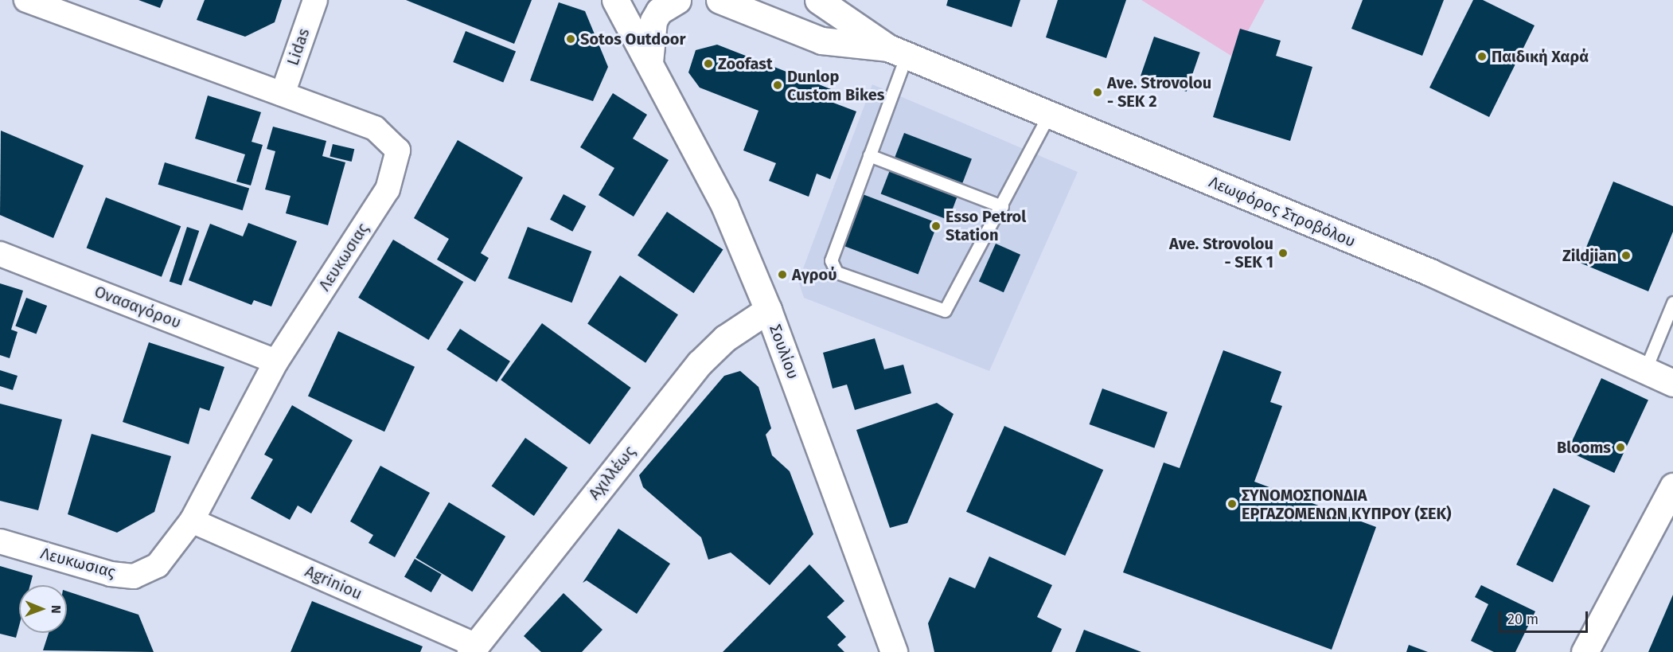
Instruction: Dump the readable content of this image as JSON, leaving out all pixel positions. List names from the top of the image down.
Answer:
{
  "streets": {
    "main road": ["Λεωφόρος Στροβόλου", "Σουλίου", "Αχιλλέως"],
    "street": [
      "Lidas",
      "Λευκωσιας",
      "Ονασαγόρου",
      "Agriniou"
    ]
  },
  "crossings": [
    ["Lidas", "Λευκωσιας"],
    ["Λευκωσιας", "Ονασαγόρου"],
    ["Λευκωσιας", "Agriniou"],
    ["Σουλίου", "Αχιλλέως"],
    ["Αχιλλέως", "Agriniou"]
  ],
  "places": [
    "Sotos Outdoor",
    "Παιδική Χαρά",
    "Zoofast",
    "Dunlop Custom Bikes",
    "Ave. Strovolou - SEK 2",
    "Esso Petrol Station",
    "Ave. Strovolou - SEK 1",
    "Zildjian",
    "Αγρού",
    "Blooms",
    "ΣΥΝΟΜΟΣΠΟΝΔΙΑ ΕΡΓΑΖΟΜΕΝΩΝ ΚΥΠΡΟΥ (ΣΕΚ)"
  ],
  "scale_bar": "20 m",
  "north": "right"
}
